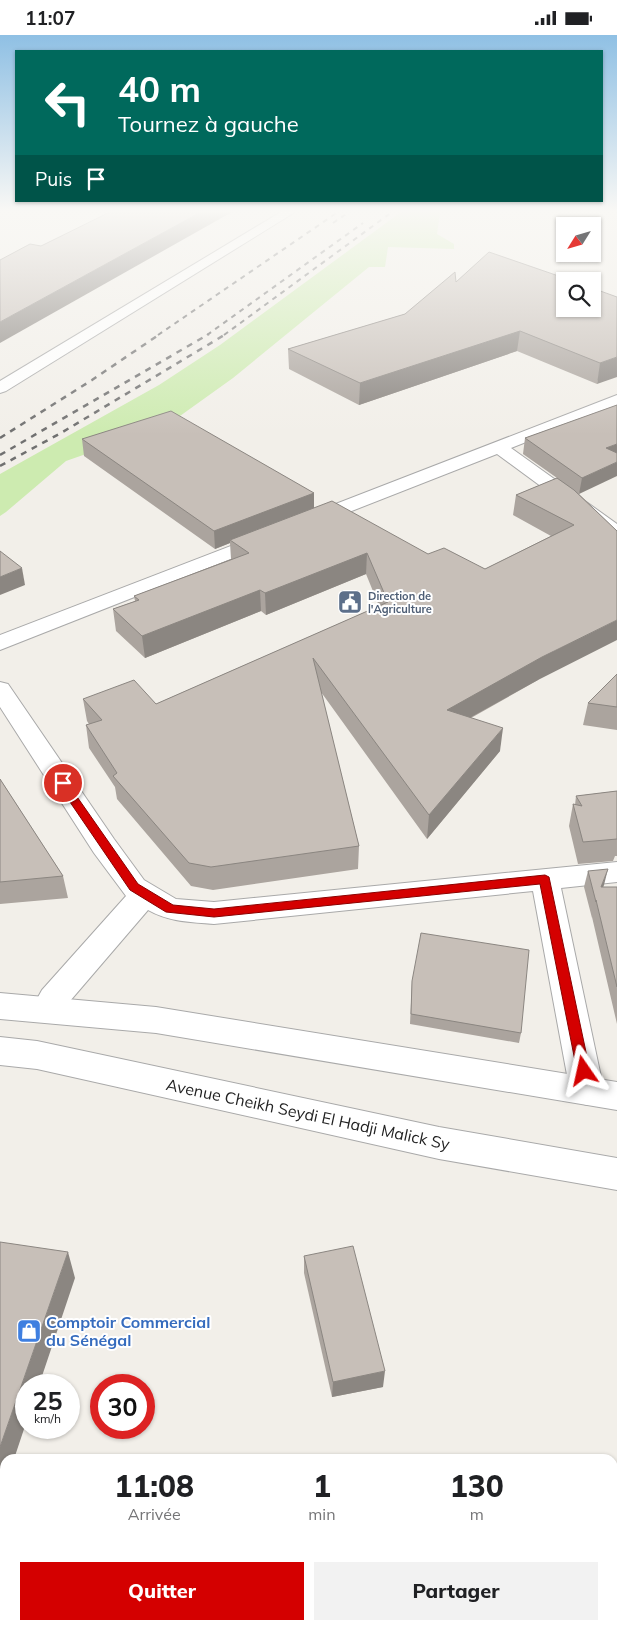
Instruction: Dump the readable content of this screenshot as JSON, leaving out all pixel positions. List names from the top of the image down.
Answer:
{
  "streets": {
    "street": ["Avenue Cheikh Seydi El Hadji Malick Sy"]
  },
  "places": {
    "public building": ["Direction de l'Agriculture"],
    "shop": ["Comptoir Commercial du Sénégal"]
  },
  "north": "bottom left",
  "page": {
    "status": "11:07",
    "turn": ["40 m", "Tournez à gauche"],
    "then": "Puis",
    "speed": "25 km/h",
    "limit": "30",
    "eta": [
      "11:08",
      "Arrivée",
      "1",
      "min",
      "130",
      "m"
    ],
    "buttons": ["Quitter", "Partager"]
  }
}
